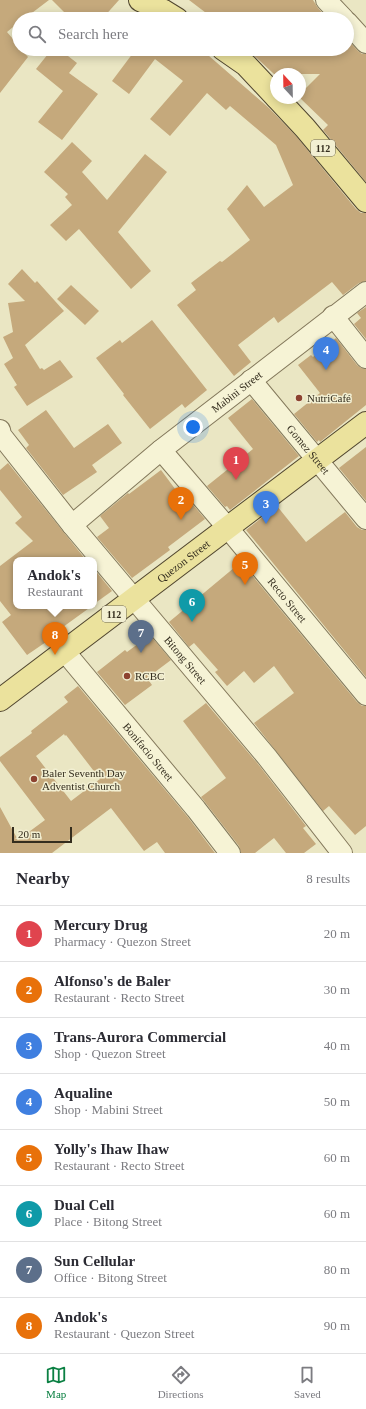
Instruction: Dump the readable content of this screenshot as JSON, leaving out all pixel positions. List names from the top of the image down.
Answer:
{
  "streets": {
    "main road": ["112", "Quezon Street"],
    "street": [
      "Mabini Street",
      "Gomez Street",
      "Recto Street",
      "Bitong Street",
      "Bonifacio Street"
    ]
  },
  "crossings": [
    ["Mabini Street", "Gomez Street"],
    ["Mabini Street", "Recto Street"],
    ["Mabini Street", "Bitong Street"],
    ["Gomez Street", "Quezon Street"],
    ["Quezon Street", "Recto Street"],
    ["Quezon Street", "Bitong Street"],
    ["Quezon Street", "Bonifacio Street"]
  ],
  "places": ["NutriCafé", "RCBC", "Baler Seventh Day Adventist Church"],
  "scale_bar": "20 m",
  "north": "top",
  "page": {
    "search": "Search here",
    "pins": [
      "4",
      "1",
      "2",
      "3",
      "5",
      "6",
      "7",
      "8"
    ],
    "popup": ["Andok's", "Restaurant"],
    "scale": "20 m",
    "heading": ["Nearby", "8 results"],
    "list": [
      {
        "mark": "1",
        "name": "Mercury Drug",
        "note": "Pharmacy · Quezon Street",
        "value": "20 m"
      },
      {
        "mark": "2",
        "name": "Alfonso's de Baler",
        "note": "Restaurant · Recto Street",
        "value": "30 m"
      },
      {
        "mark": "3",
        "name": "Trans-Aurora Commercial",
        "note": "Shop · Quezon Street",
        "value": "40 m"
      },
      {
        "mark": "4",
        "name": "Aqualine",
        "note": "Shop · Mabini Street",
        "value": "50 m"
      },
      {
        "mark": "5",
        "name": "Yolly's Ihaw Ihaw",
        "note": "Restaurant · Recto Street",
        "value": "60 m"
      },
      {
        "mark": "6",
        "name": "Dual Cell",
        "note": "Place · Bitong Street",
        "value": "60 m"
      },
      {
        "mark": "7",
        "name": "Sun Cellular",
        "note": "Office · Bitong Street",
        "value": "80 m"
      },
      {
        "mark": "8",
        "name": "Andok's",
        "note": "Restaurant · Quezon Street",
        "value": "90 m"
      }
    ],
    "nav": ["Map", "Directions", "Saved"]
  }
}
